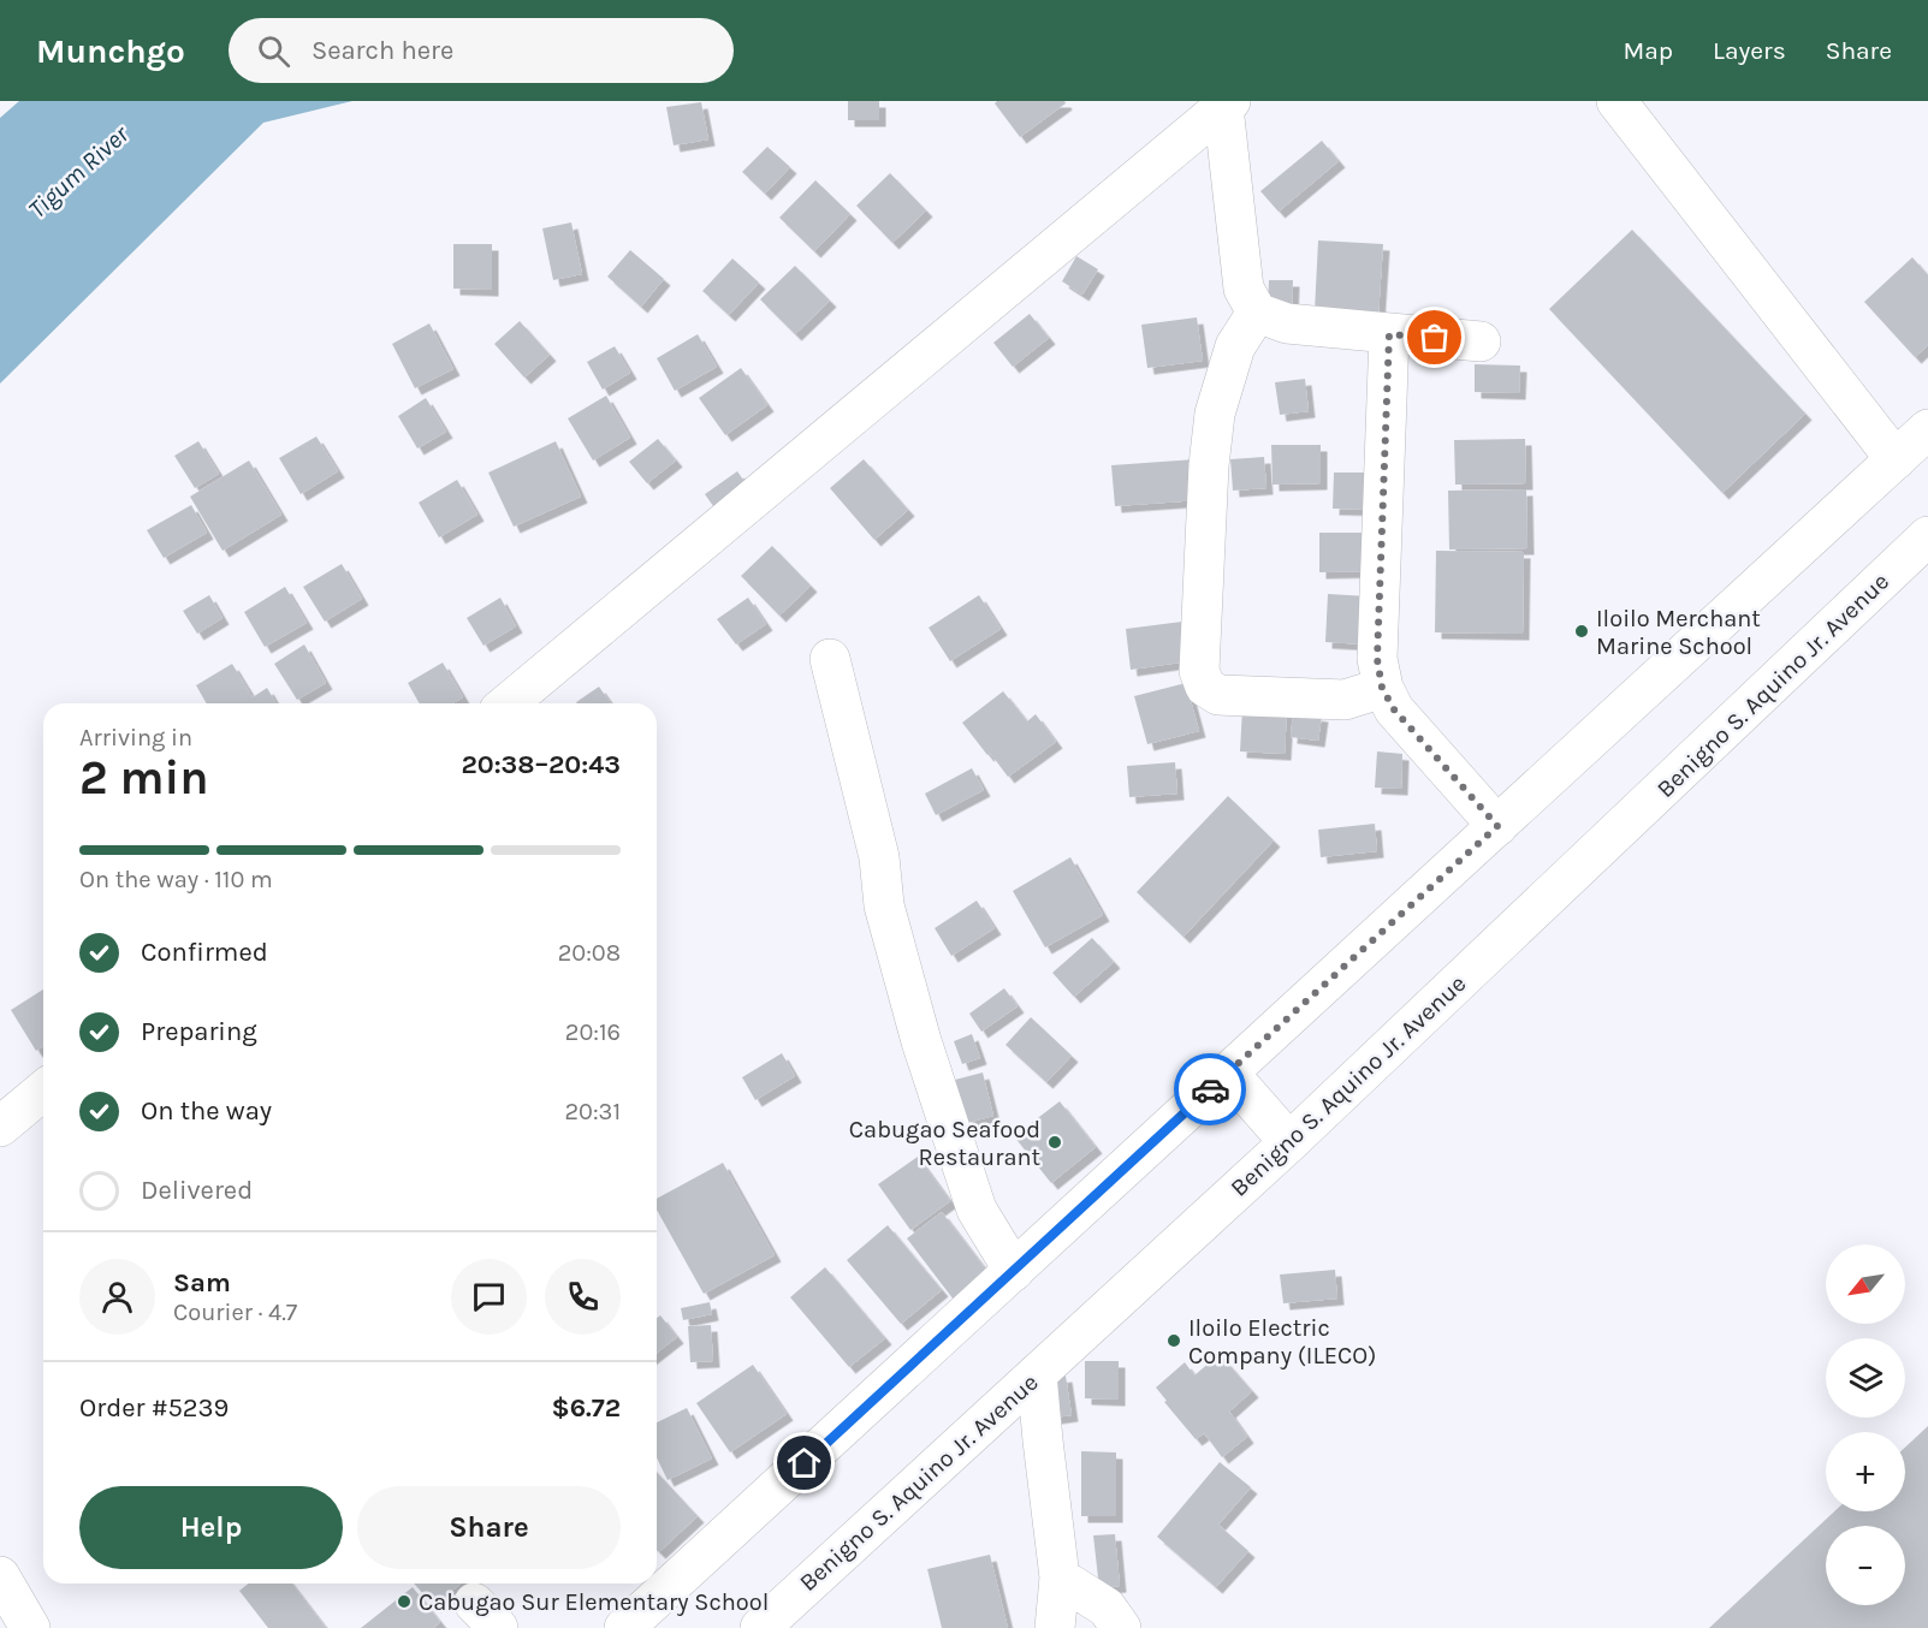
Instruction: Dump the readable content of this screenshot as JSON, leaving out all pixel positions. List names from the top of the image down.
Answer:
{
  "streets": {
    "street": ["Benigno S. Aquino Jr. Avenue"]
  },
  "water": ["Tigum River"],
  "places": [
    "Iloilo Merchant Marine School",
    "Cabugao Seafood Restaurant",
    "Iloilo Electric Company (ILECO)",
    "Cabugao Sur Elementary School"
  ],
  "north": "bottom left",
  "page": {
    "header": "Munchgo",
    "search": "Search here",
    "nav": ["Map", "Layers", "Share"],
    "heading": ["2 min", "Arriving in", "20:38–20:43"],
    "panel": [
      "Sam",
      "Courier · 4.7",
      "Order #5239",
      "$6.72"
    ],
    "bar": "On the way · 110 m",
    "list": [
      ["Confirmed", "20:08"],
      ["Preparing", "20:16"],
      ["On the way", "20:31"],
      "Delivered"
    ],
    "map_buttons": ["+", "−"],
    "buttons": ["Help", "Share"]
  }
}
